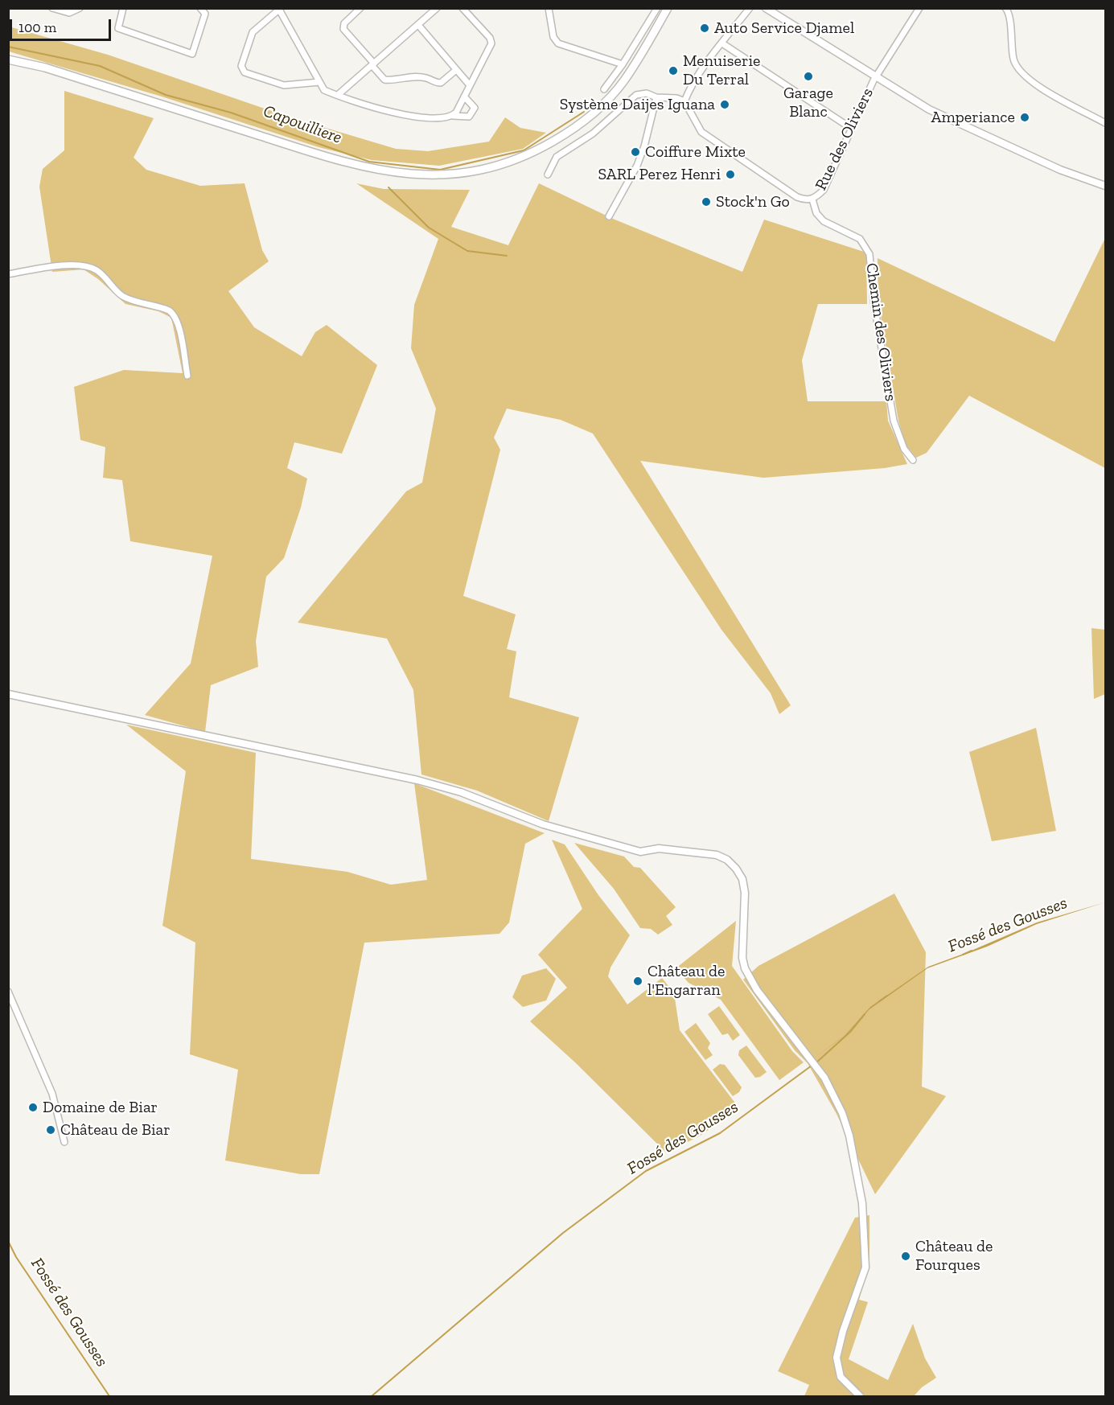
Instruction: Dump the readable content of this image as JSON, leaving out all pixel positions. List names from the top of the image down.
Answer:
{
  "streets": {
    "street": ["Rue des Oliviers", "Chemin des Oliviers"]
  },
  "crossings": [
    ["Rue des Oliviers", "Chemin des Oliviers"]
  ],
  "water": ["Capouilliere", "Fossé des Gousses"],
  "places": [
    "Auto Service Djamel",
    "Menuiserie Du Terral",
    "Garage Blanc",
    "Système Daijes Iguana",
    "Amperiance",
    "Coiffure Mixte",
    "SARL Perez Henri",
    "Stock'n Go",
    "Château de l'Engarran",
    "Domaine de Biar",
    "Château de Biar",
    "Château de Fourques"
  ],
  "scale_bar": "100 m"
}
